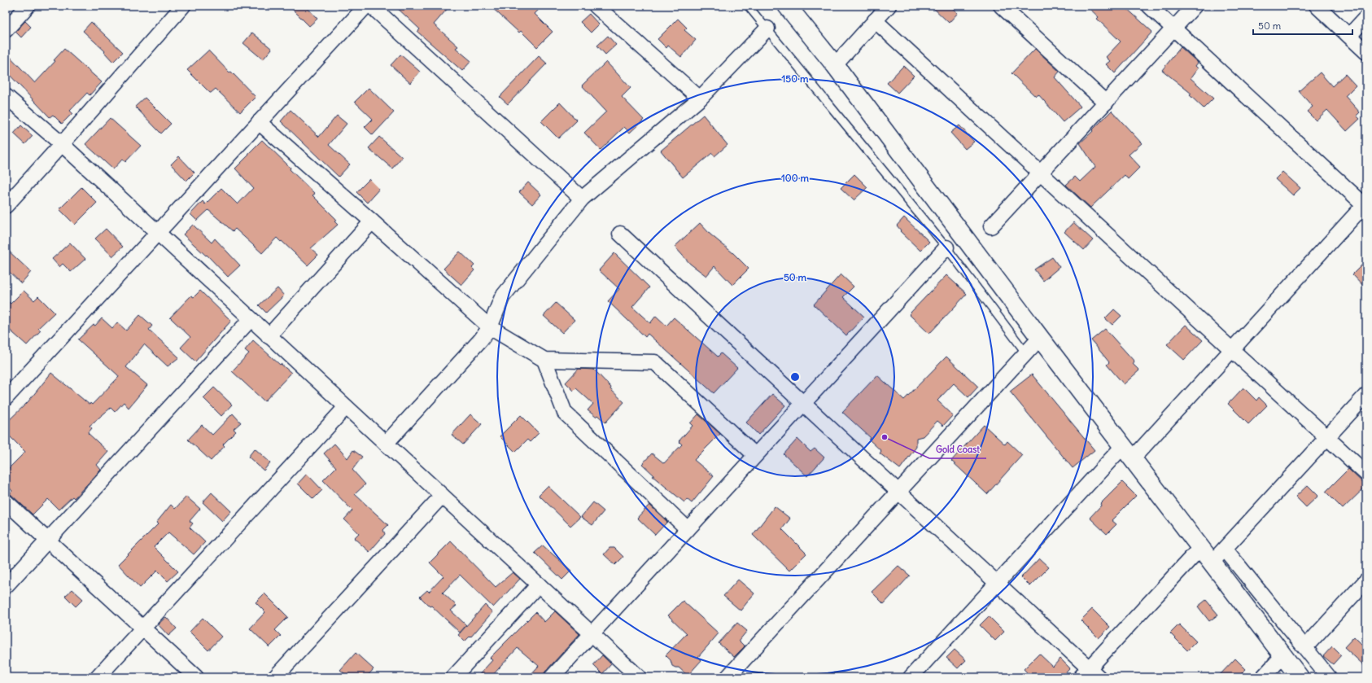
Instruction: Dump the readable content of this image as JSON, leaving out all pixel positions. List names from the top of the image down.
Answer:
{
  "places": ["Gold Coast"],
  "scale_bar": "50 m",
  "rings": ["150 m", "100 m", "50 m"]
}
